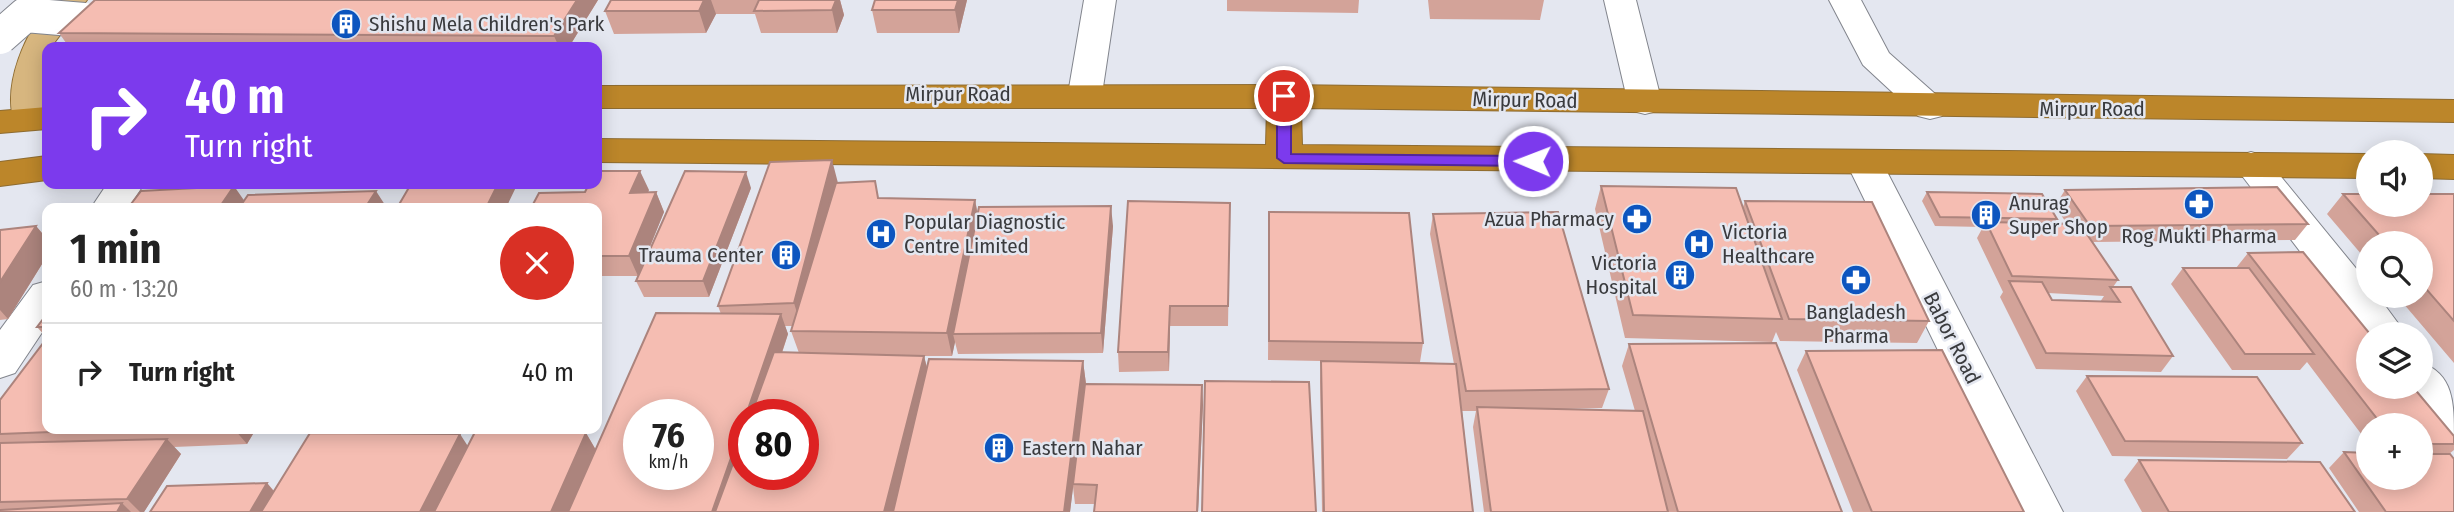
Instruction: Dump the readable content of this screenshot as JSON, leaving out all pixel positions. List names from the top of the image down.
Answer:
{
  "streets": {
    "highway": ["Mirpur Road"],
    "street": ["Babor Road"]
  },
  "places": {
    "building": [
      "Shishu Mela Children's Park",
      "Anurag Super Shop",
      "Trauma Center",
      "Victoria Hospital",
      "Eastern Nahar"
    ],
    "pharmacy": ["Rog Mukti Pharma", "Azua Pharmacy", "Bangladesh Pharma"],
    "hospital": ["Popular Diagnostic Centre Limited", "Victoria Healthcare"]
  },
  "page": {
    "turn": ["40 m", "Turn right"],
    "map_buttons": "+",
    "heading": ["1 min", "60 m · 13:20"],
    "list": [
      {
        "name": "Turn right",
        "value": "40 m"
      }
    ],
    "speed": "76 km/h",
    "limit": "80"
  }
}
